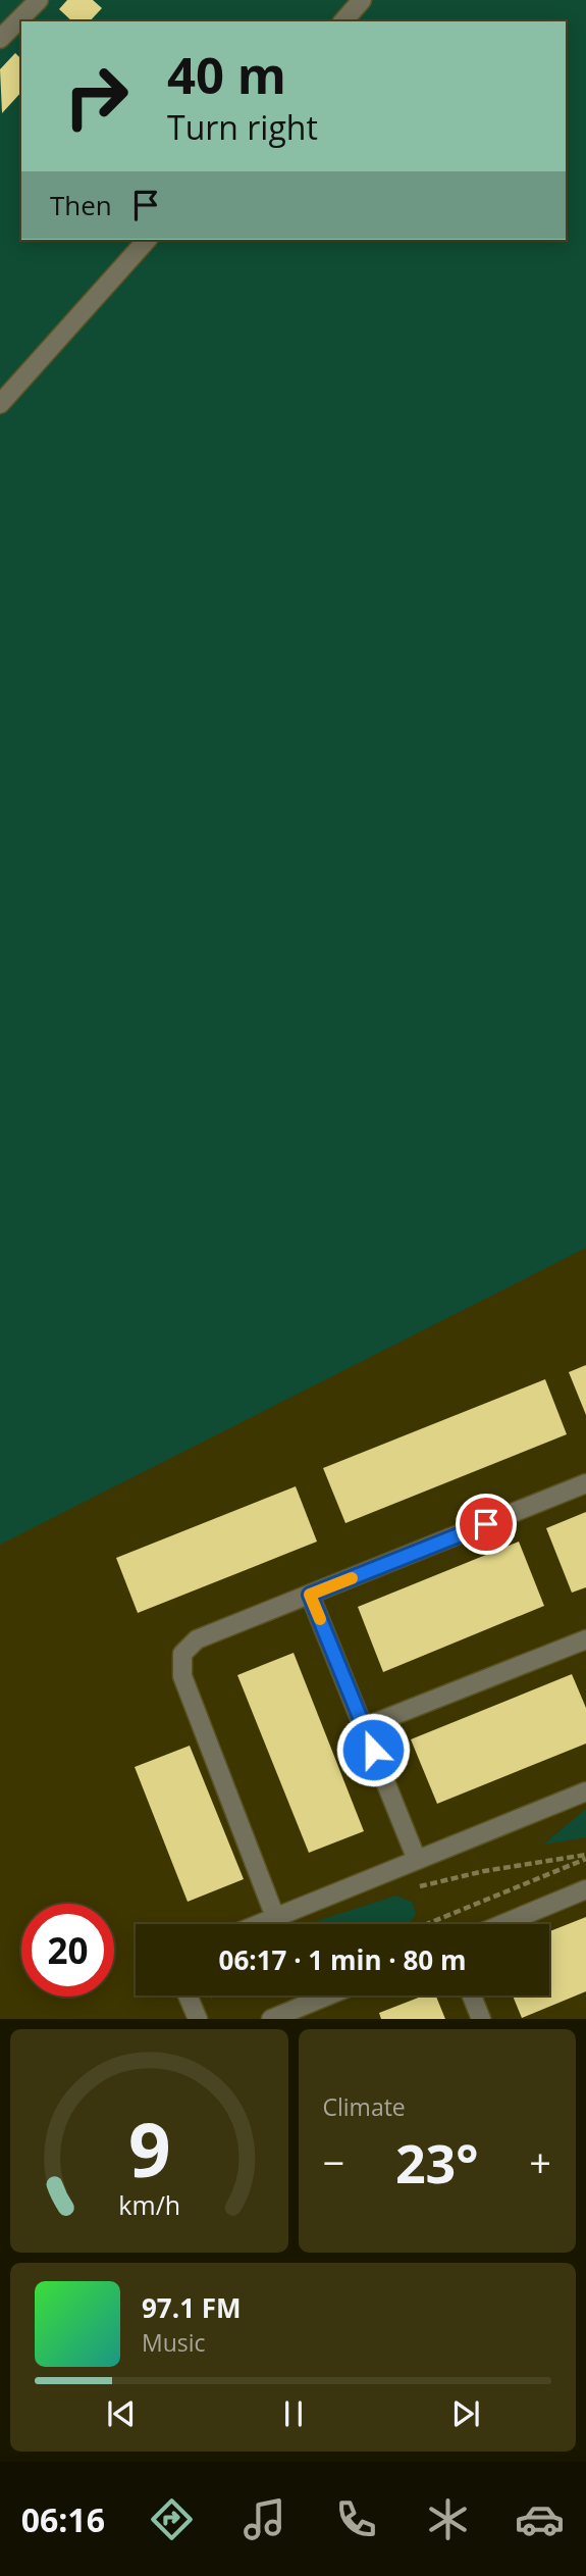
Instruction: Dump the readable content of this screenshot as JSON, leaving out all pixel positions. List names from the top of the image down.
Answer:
{
  "page": {
    "turn": ["40 m", "Turn right"],
    "then": "Then",
    "limit": "20",
    "trip": "06:17 · 1 min · 80 m",
    "tile": "Climate",
    "heat": ["−", "23°", "+"],
    "song": ["97.1 FM", "Music"],
    "tabs": "06:16",
    "gauge": ["9", "km/h"]
  }
}
